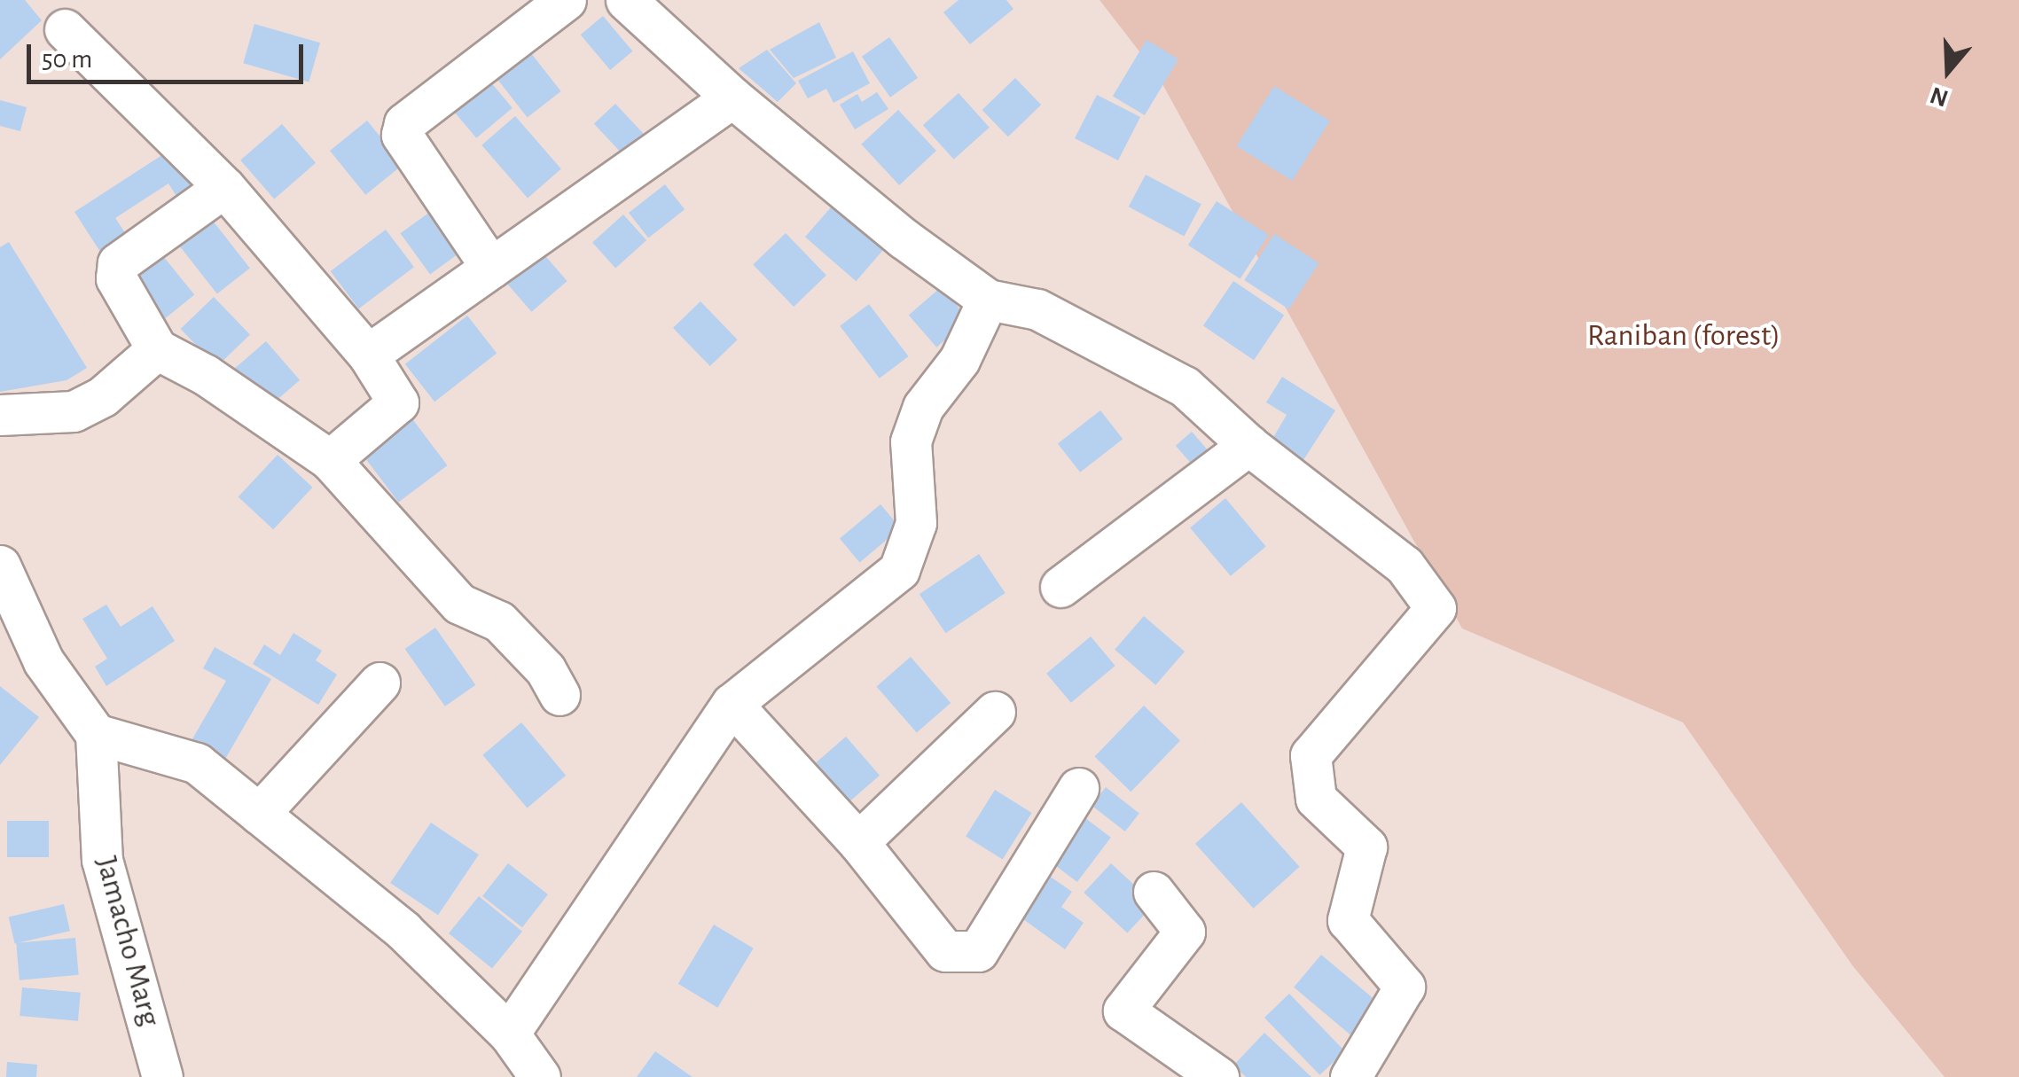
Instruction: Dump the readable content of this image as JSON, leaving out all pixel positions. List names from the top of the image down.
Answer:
{
  "streets": {
    "street": ["Jamacho Marg"]
  },
  "parks": ["Raniban (forest)"],
  "scale_bar": "50 m",
  "north": "bottom"
}
